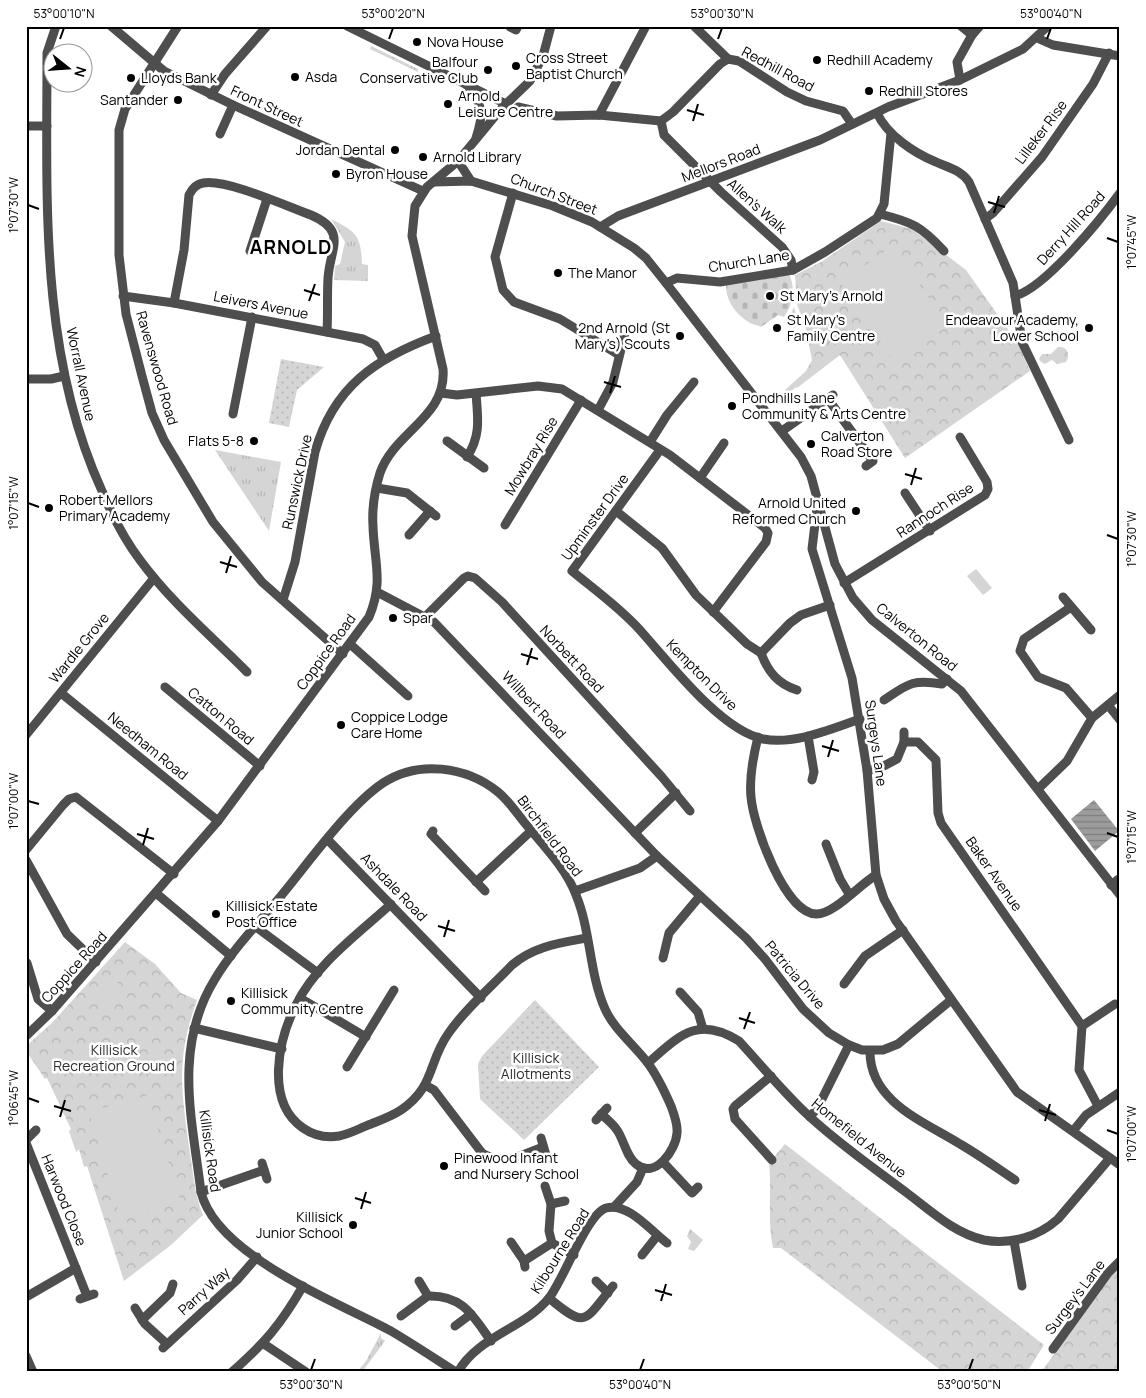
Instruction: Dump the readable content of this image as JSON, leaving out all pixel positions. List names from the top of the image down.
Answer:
{
  "streets": {
    "street": [
      "Redhill Road",
      "Front Street",
      "Lilleker Rise",
      "Mellors Road",
      "Church Street",
      "Allen's Walk",
      "Derry Hill Road",
      "Church Lane",
      "Leivers Avenue",
      "Ravenswood Road",
      "Worrall Avenue",
      "Mowbray Rise",
      "Runswick Drive",
      "Rannoch Rise",
      "Upminster Drive",
      "Calverton Road",
      "Wardle Grove",
      "Coppice Road",
      "Norbett Road",
      "Kempton Drive",
      "Willbert Road",
      "Catton Road",
      "Surgeys Lane",
      "Needham Road",
      "Birchfield Road",
      "Baker Avenue",
      "Ashdale Road",
      "Patricia Drive",
      "Homefield Avenue",
      "Killisick Road",
      "Harwood Close",
      "Kilbourne Road",
      "Parry Way",
      "Surgey's Lane"
    ]
  },
  "crossings": [
    ["Redhill Road", "Mellors Road"],
    ["Redhill Road", "Allen's Walk"],
    ["Front Street", "Ravenswood Road"],
    ["Front Street", "Coppice Road"],
    ["Mellors Road", "Church Street"],
    ["Mellors Road", "Allen's Walk"],
    ["Church Street", "Church Lane"],
    ["Church Street", "Calverton Road"],
    ["Church Street", "Coppice Road"],
    ["Allen's Walk", "Church Lane"],
    ["Church Lane", "Calverton Road"],
    ["Leivers Avenue", "Ravenswood Road"],
    ["Leivers Avenue", "Runswick Drive"],
    ["Ravenswood Road", "Runswick Drive"],
    ["Ravenswood Road", "Coppice Road"],
    ["Worrall Avenue", "Wardle Grove"],
    ["Runswick Drive", "Coppice Road"],
    ["Rannoch Rise", "Calverton Road"],
    ["Upminster Drive", "Kempton Drive"],
    ["Wardle Grove", "Needham Road"],
    ["Coppice Road", "Willbert Road"],
    ["Coppice Road", "Catton Road"],
    ["Coppice Road", "Needham Road"],
    ["Norbett Road", "Willbert Road"],
    ["Kempton Drive", "Surgeys Lane"],
    ["Willbert Road", "Patricia Drive"],
    ["Surgeys Lane", "Baker Avenue"],
    ["Surgeys Lane", "Homefield Avenue"],
    ["Birchfield Road", "Ashdale Road"],
    ["Birchfield Road", "Killisick Road"],
    ["Killisick Road", "Kilbourne Road"],
    ["Killisick Road", "Parry Way"]
  ],
  "districts": ["ARNOLD"],
  "parks": ["Killisick Recreation Ground", "Killisick Allotments"],
  "places": [
    "Nova House",
    "Redhill Academy",
    "Cross Street Baptist Church",
    "Balfour Conservative Club",
    "Asda",
    "Lloyds Bank",
    "Redhill Stores",
    "Santander",
    "Arnold Leisure Centre",
    "Jordan Dental",
    "Arnold Library",
    "Byron House",
    "The Manor",
    "St Mary's Arnold",
    "St Mary's Family Centre",
    "Endeavour Academy, Lower School",
    "2nd Arnold (St Mary's) Scouts",
    "Pondhills Lane Community & Arts Centre",
    "Flats 5-8",
    "Calverton Road Store",
    "Robert Mellors Primary Academy",
    "Arnold United Reformed Church",
    "Spar",
    "Coppice Lodge Care Home",
    "Killisick Estate Post Office",
    "Killisick Community Centre",
    "Pinewood Infant and Nursery School",
    "Killisick Junior School"
  ],
  "north": "right",
  "coordinates": [
    "53°00'10\"N",
    "53°00'20\"N",
    "53°00'30\"N",
    "53°00'40\"N",
    "1°07'30\"W",
    "1°07'45\"W",
    "1°07'15\"W",
    "1°07'00\"W",
    "1°06'45\"W",
    "53°00'50\"N"
  ]
}
